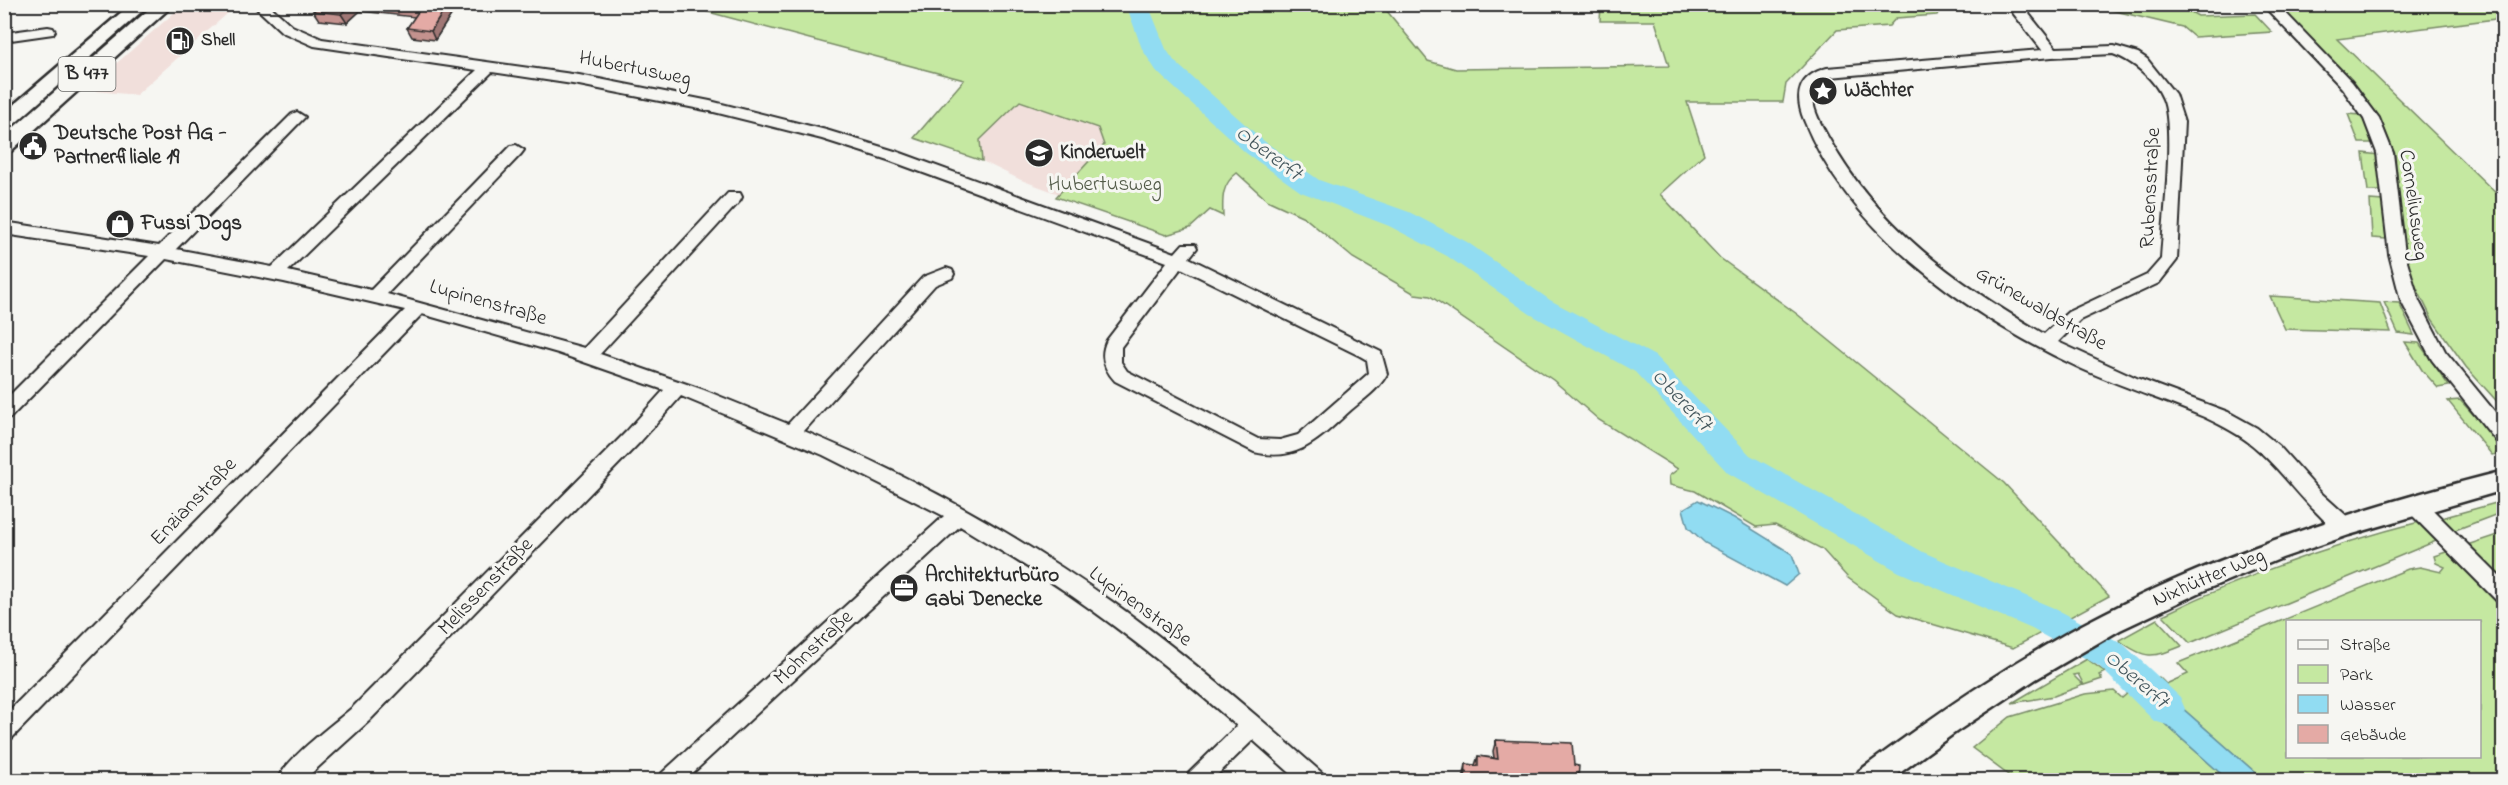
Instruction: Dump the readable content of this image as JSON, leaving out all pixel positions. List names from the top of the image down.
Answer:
{
  "streets": {
    "main road": ["B 477", "Nixhütter Weg"],
    "street": [
      "Hubertusweg",
      "Rubensstraße",
      "Corneliusweg",
      "Lupinenstraße",
      "Grünewaldstraße",
      "Enzianstraße",
      "Melissenstraße",
      "Mohnstraße"
    ]
  },
  "crossings": [
    ["Rubensstraße", "Grünewaldstraße"],
    ["Lupinenstraße", "Enzianstraße"],
    ["Lupinenstraße", "Melissenstraße"],
    ["Lupinenstraße", "Mohnstraße"],
    ["Grünewaldstraße", "Nixhütter Weg"]
  ],
  "water": ["Obererft"],
  "parks": ["Hubertusweg"],
  "places": {
    "fuel station": ["Shell"],
    "place": ["Wächter"],
    "public building": ["Deutsche Post AG - Partnerfiliale 19"],
    "school or university": ["Kinderwelt"],
    "shop": ["Fussi Dogs"],
    "office": ["Architekturbüro Gabi Denecke"]
  },
  "legend": [
    "Straße",
    "Park",
    "Wasser",
    "Gebäude"
  ]
}
